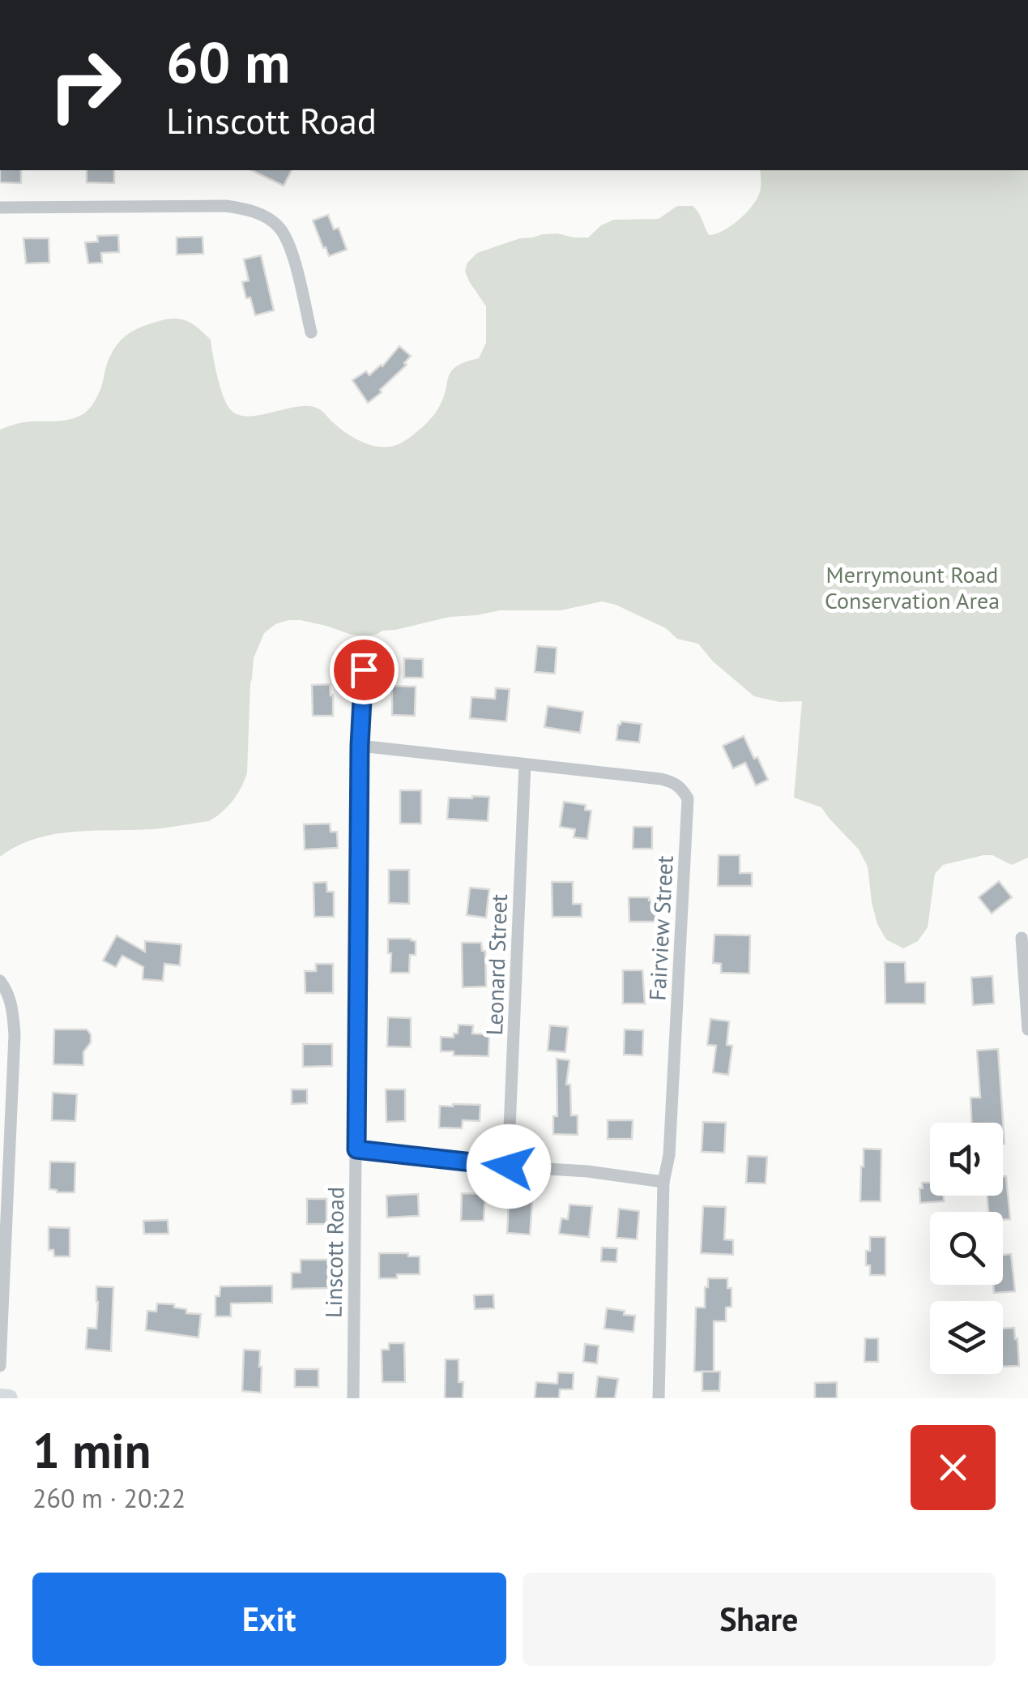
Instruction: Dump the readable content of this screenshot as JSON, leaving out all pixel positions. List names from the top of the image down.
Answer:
{
  "streets": {
    "street": ["Fairview Street", "Leonard Street", "Linscott Road"]
  },
  "crossings": [
    ["Fairview Street", "Leonard Street"],
    ["Fairview Street", "Linscott Road"]
  ],
  "parks": ["Merrymount Road Conservation Area"],
  "page": {
    "turn": ["60 m", "Linscott Road"],
    "heading": ["1 min", "260 m · 20:22"],
    "buttons": ["Exit", "Share"]
  }
}
